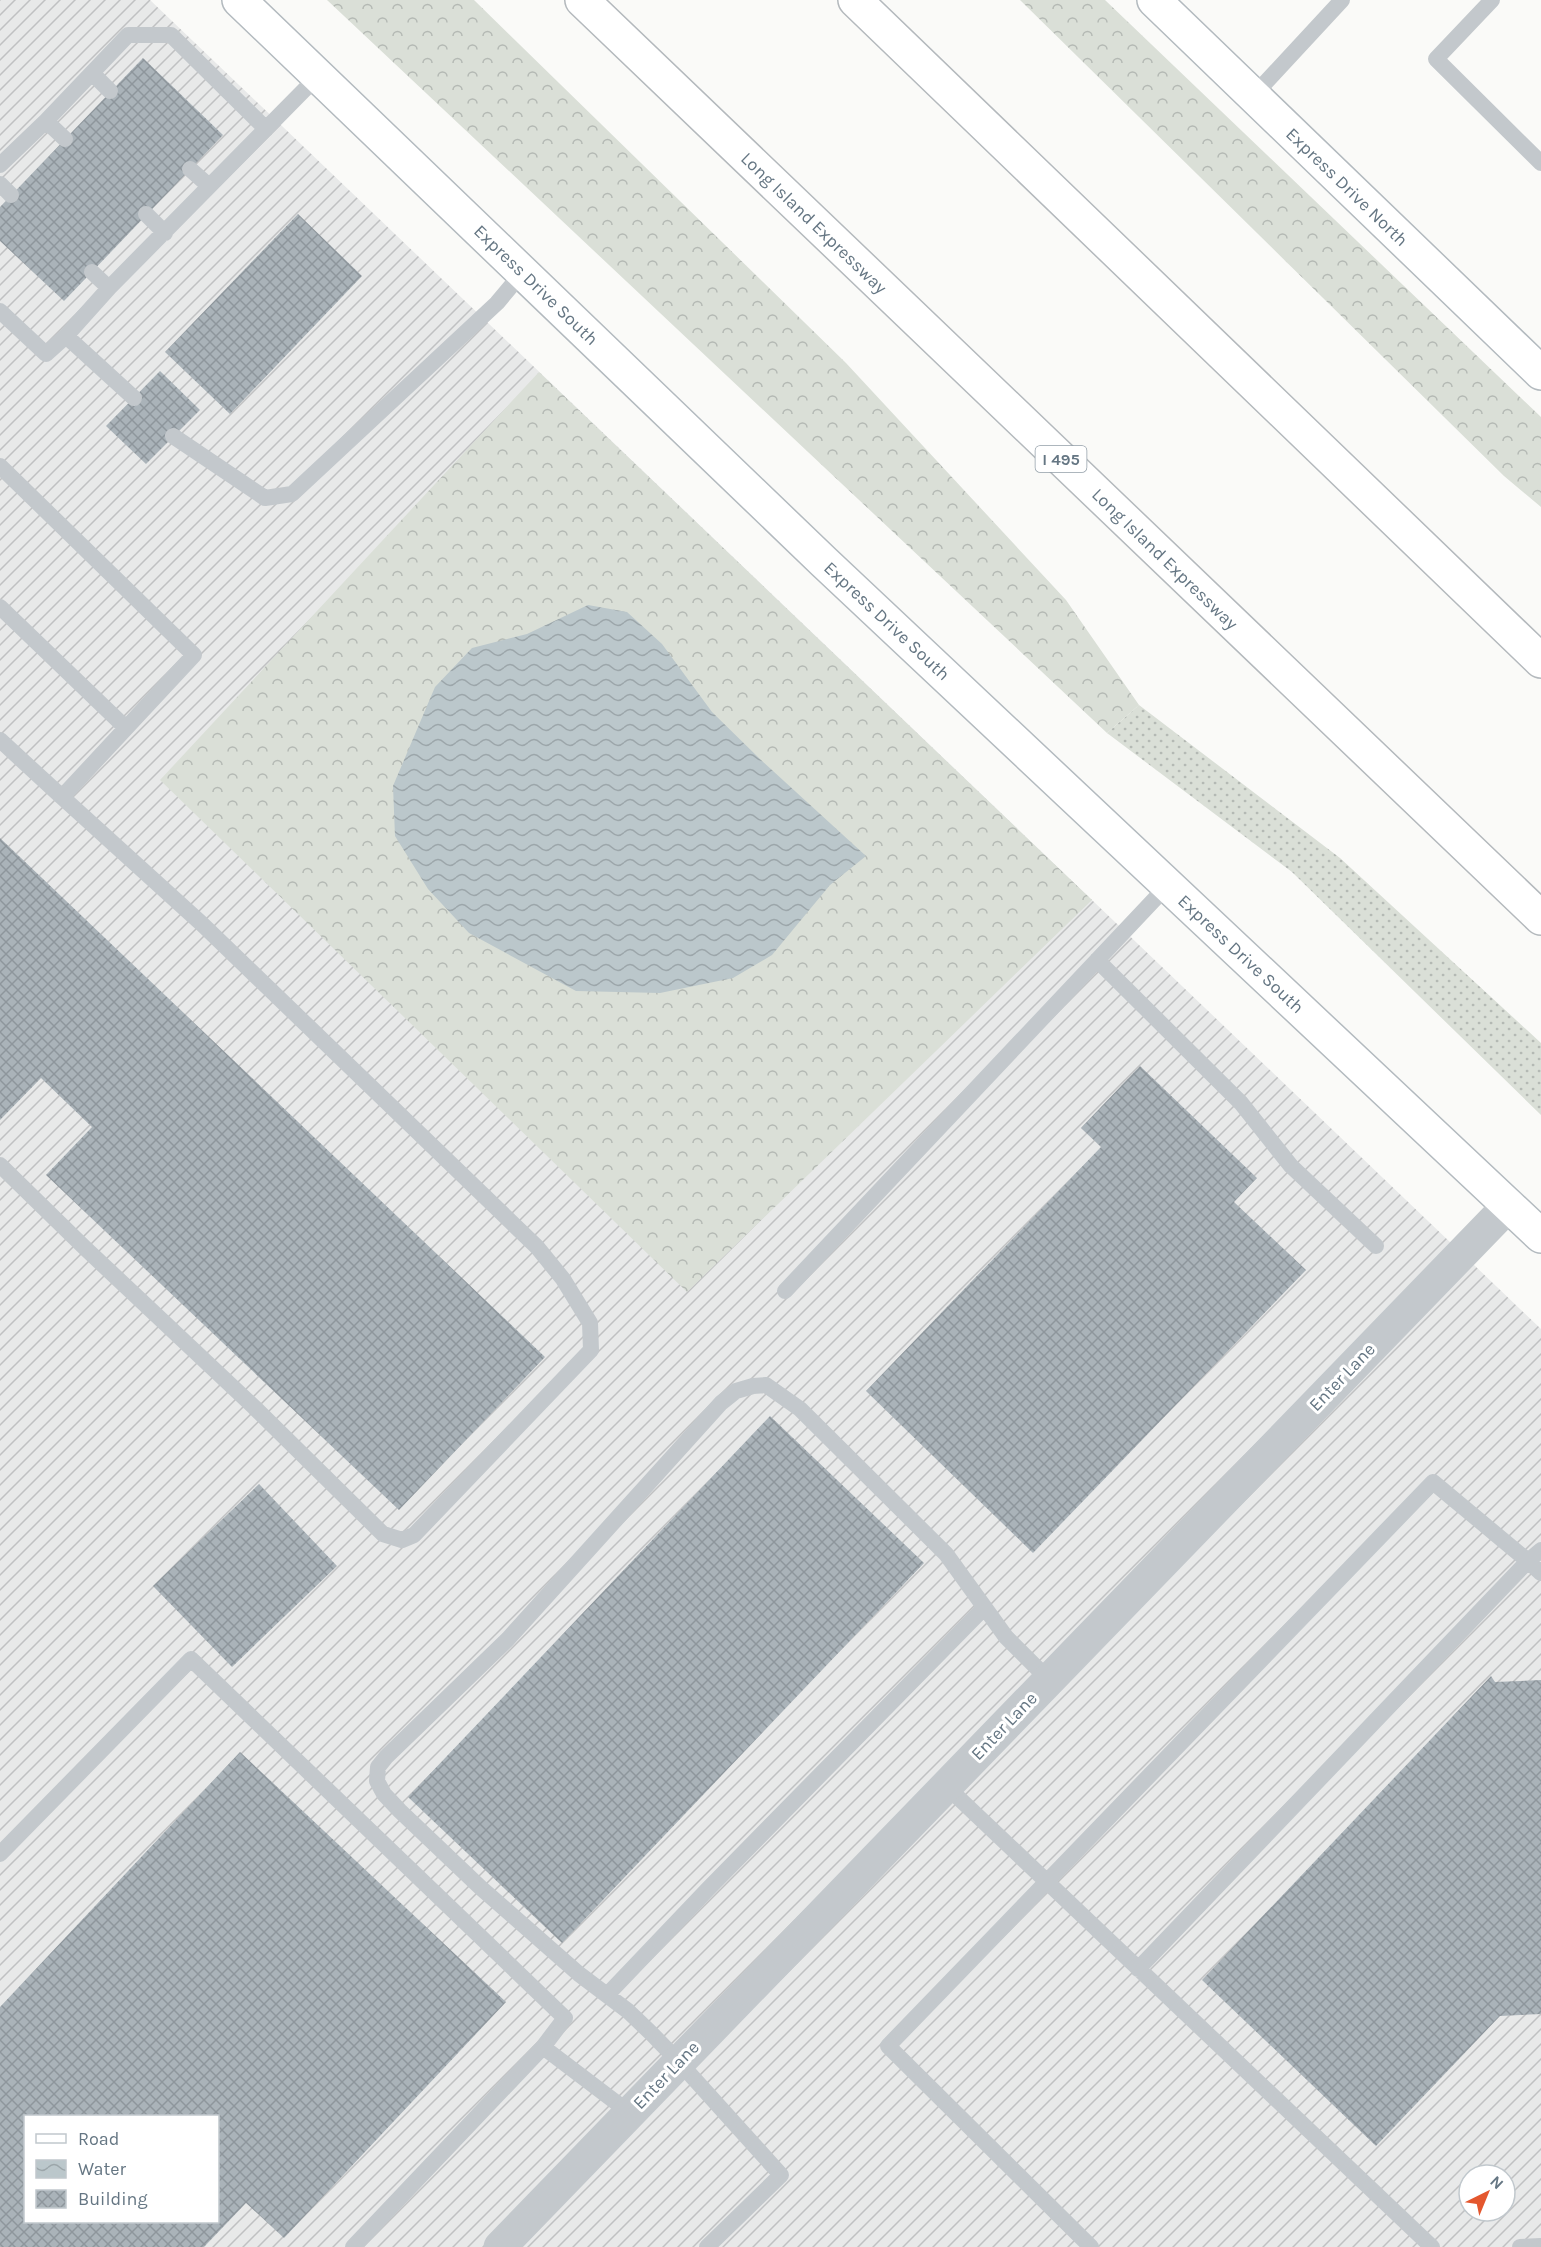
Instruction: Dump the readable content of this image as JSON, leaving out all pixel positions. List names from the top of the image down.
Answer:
{
  "streets": {
    "main road": [
      "Express Drive North",
      "Long Island Expressway",
      "Express Drive South",
      "I 495"
    ],
    "street": ["Enter Lane"]
  },
  "crossings": [
    ["Express Drive South", "Enter Lane"]
  ],
  "legend": ["Road", "Water", "Building"],
  "north": "top right"
}
